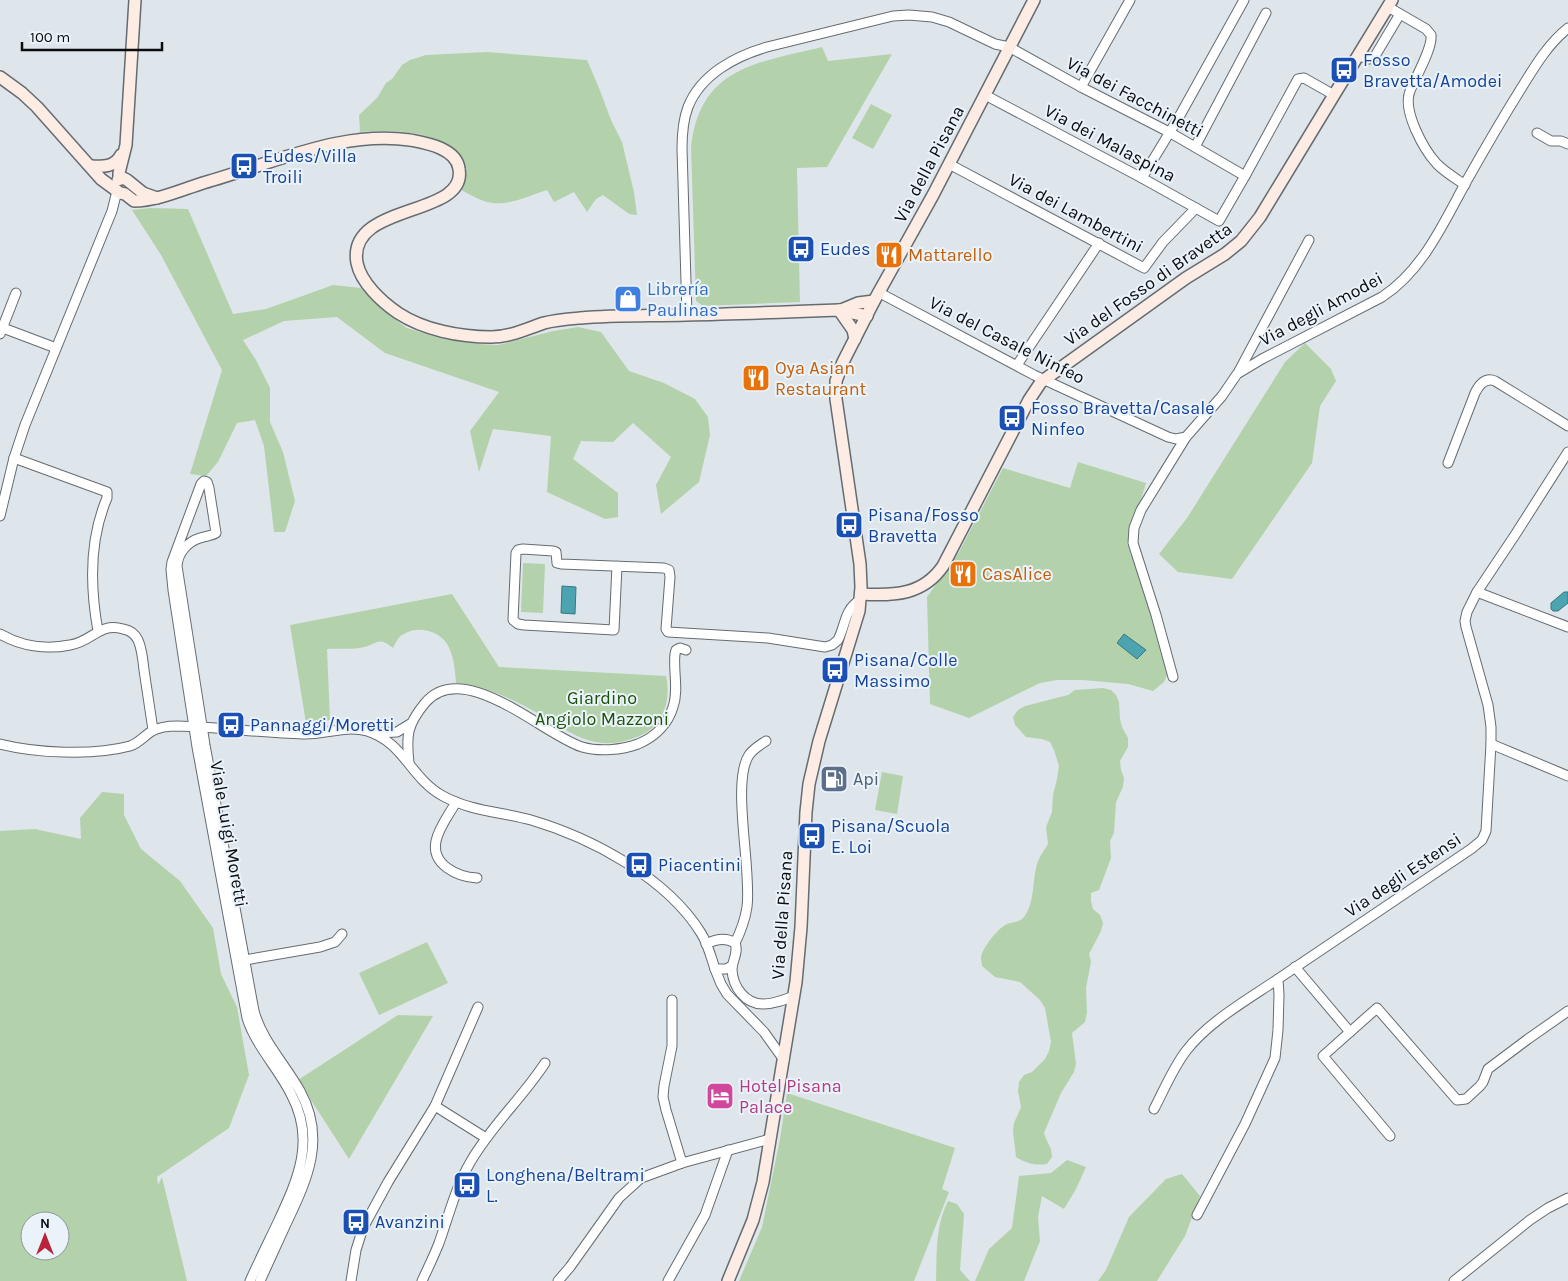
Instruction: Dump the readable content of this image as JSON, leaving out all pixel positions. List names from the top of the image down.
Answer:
{
  "streets": {
    "main road": ["Via della Pisana", "Via del Fosso di Bravetta"],
    "street": [
      "Via dei Facchinetti",
      "Via dei Malaspina",
      "Via dei Lambertini",
      "Via degli Amodei",
      "Via del Casale Ninfeo",
      "Viale Luigi Moretti",
      "Via degli Estensi"
    ]
  },
  "crossings": [
    ["Via dei Facchinetti", "Via dei Malaspina"],
    ["Via dei Facchinetti", "Via della Pisana"],
    ["Via dei Malaspina", "Via della Pisana"],
    ["Via dei Malaspina", "Via dei Lambertini"],
    ["Via della Pisana", "Via dei Lambertini"],
    ["Via della Pisana", "Via del Casale Ninfeo"],
    ["Via del Fosso di Bravetta", "Via del Casale Ninfeo"],
    ["Via degli Amodei", "Via del Casale Ninfeo"]
  ],
  "parks": ["Giardino Angiolo Mazzoni"],
  "places": {
    "bus stop": [
      "Fosso Bravetta/Amodei",
      "Eudes/Villa Troili",
      "Eudes",
      "Fosso Bravetta/Casale Ninfeo",
      "Pisana/Fosso Bravetta",
      "Pisana/Colle Massimo",
      "Pannaggi/Moretti",
      "Pisana/Scuola E. Loi",
      "Piacentini",
      "Longhena/Beltrami L.",
      "Avanzini"
    ],
    "restaurant": ["Mattarello", "Oya Asian Restaurant", "CasAlice"],
    "shop": ["Librería Paulinas"],
    "fuel station": ["Api"],
    "hotel": ["Hotel Pisana Palace"]
  },
  "scale_bar": "100 m",
  "north": "top"
}
